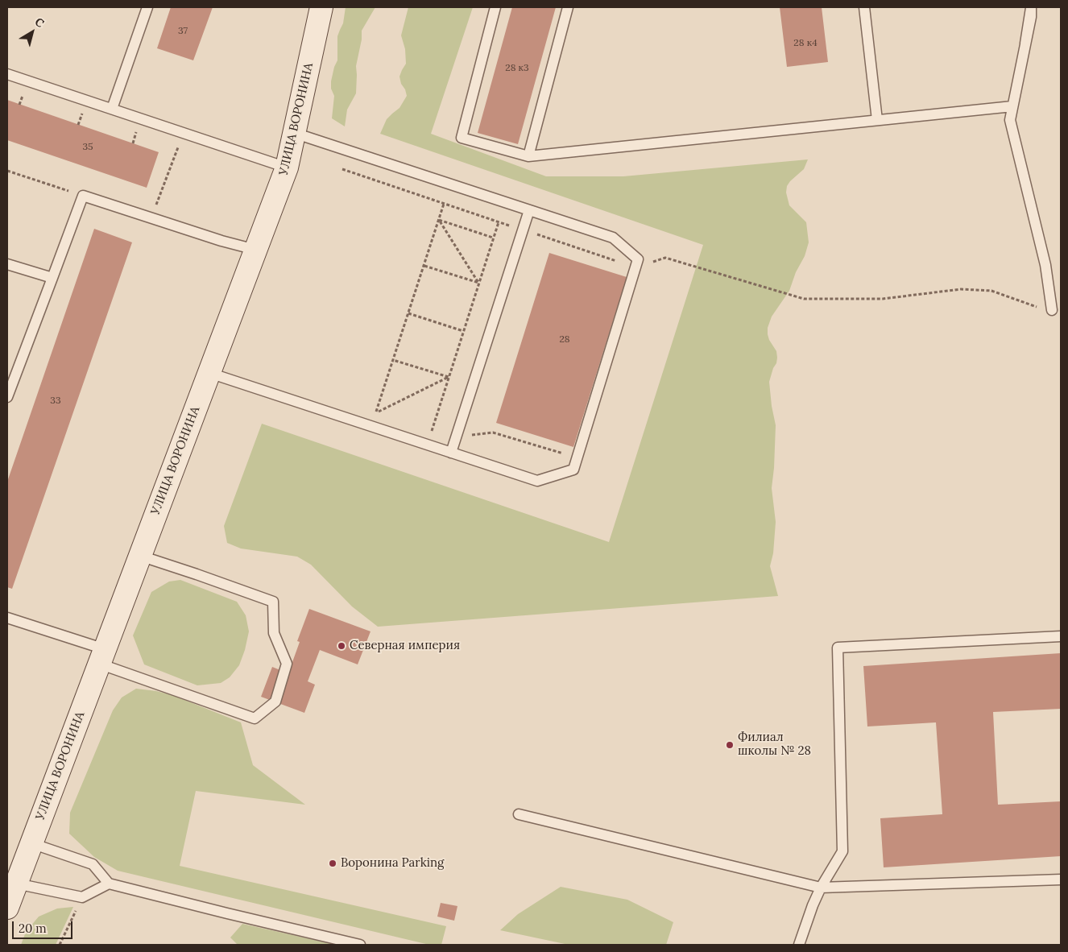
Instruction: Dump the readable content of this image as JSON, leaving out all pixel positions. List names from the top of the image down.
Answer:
{
  "streets": {
    "street": ["УЛИЦА ВОРОНИНА"]
  },
  "places": ["Северная империя", "Филиал школы № 28", "Воронина Parking"],
  "house_numbers": [
    "37",
    "28 к4",
    "28 к3",
    "35",
    "28",
    "33"
  ],
  "scale_bar": "20 m",
  "north": "top right"
}
